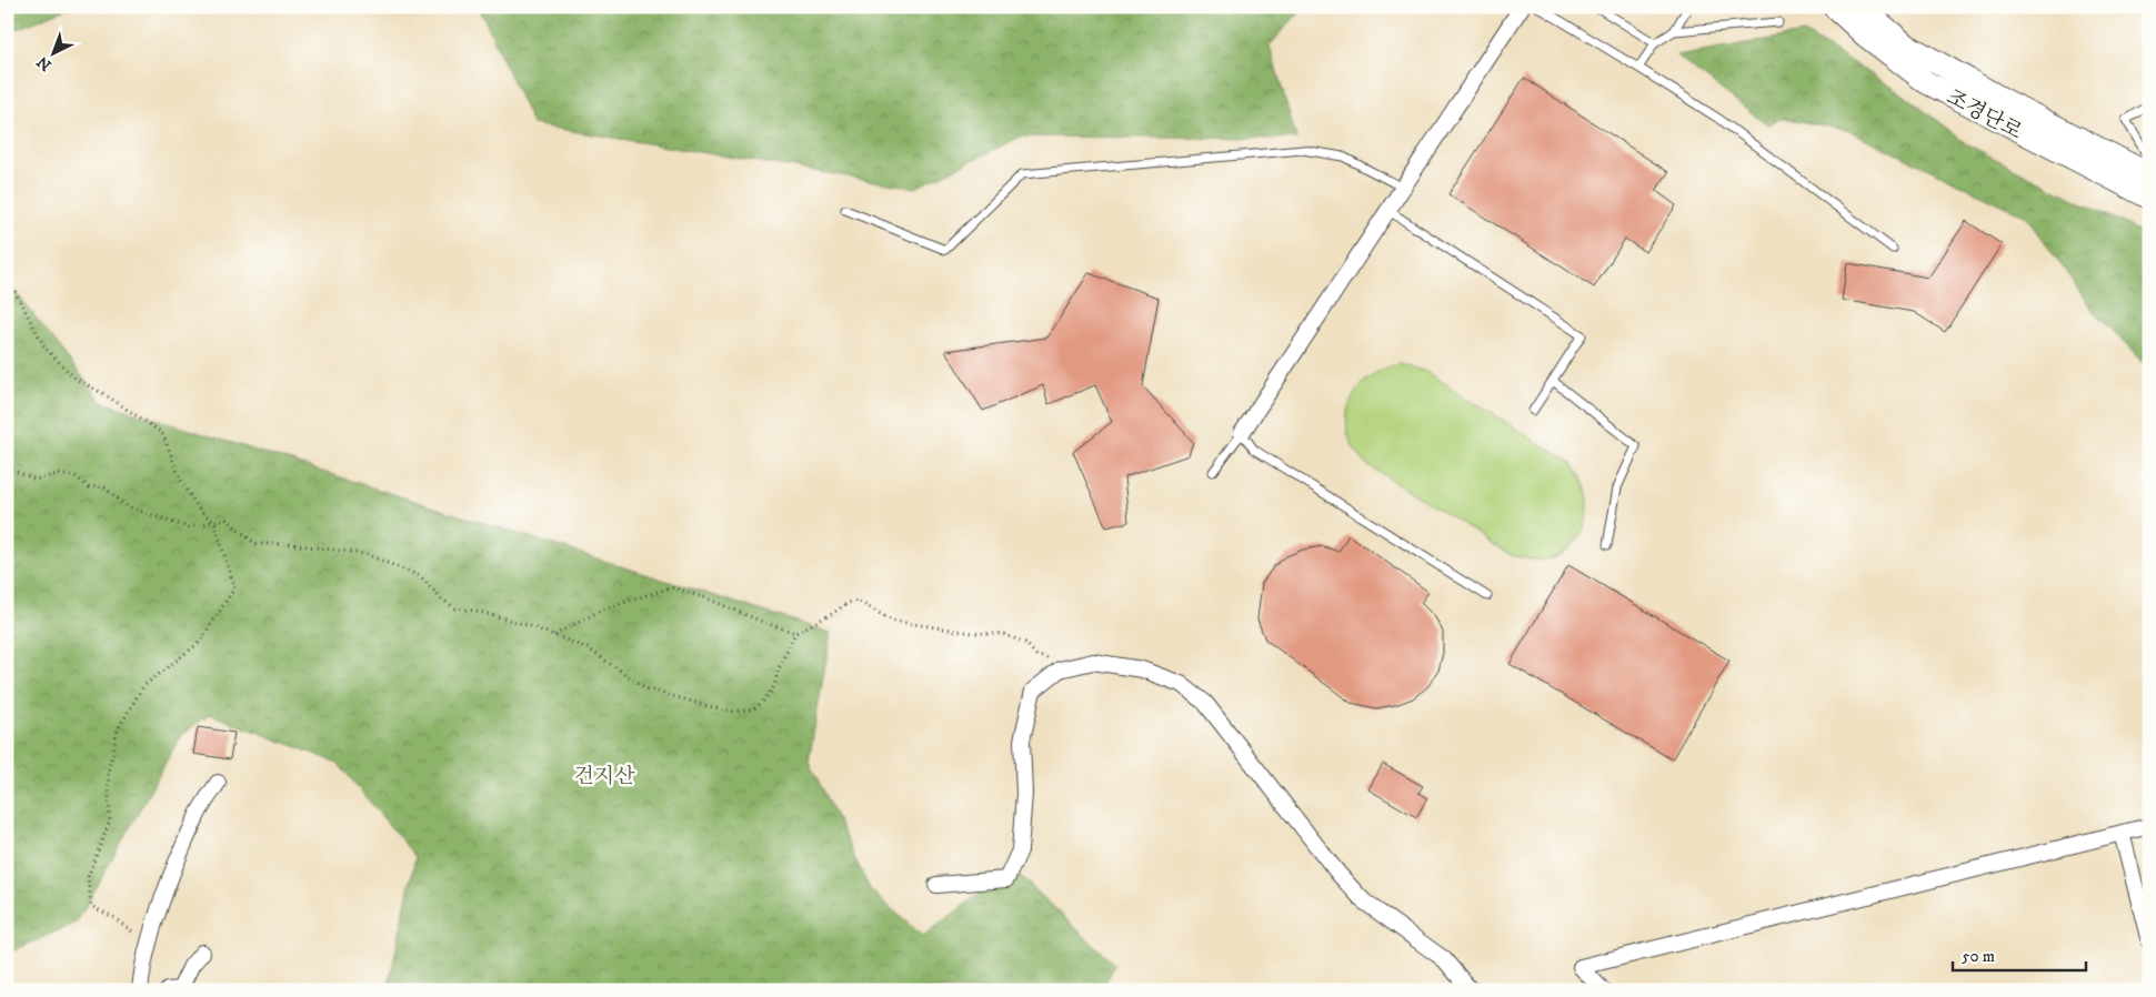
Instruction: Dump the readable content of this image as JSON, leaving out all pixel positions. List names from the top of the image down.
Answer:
{
  "streets": {
    "street": ["조경단로"]
  },
  "parks": ["건지산"],
  "scale_bar": "50 m",
  "north": "bottom left"
}
